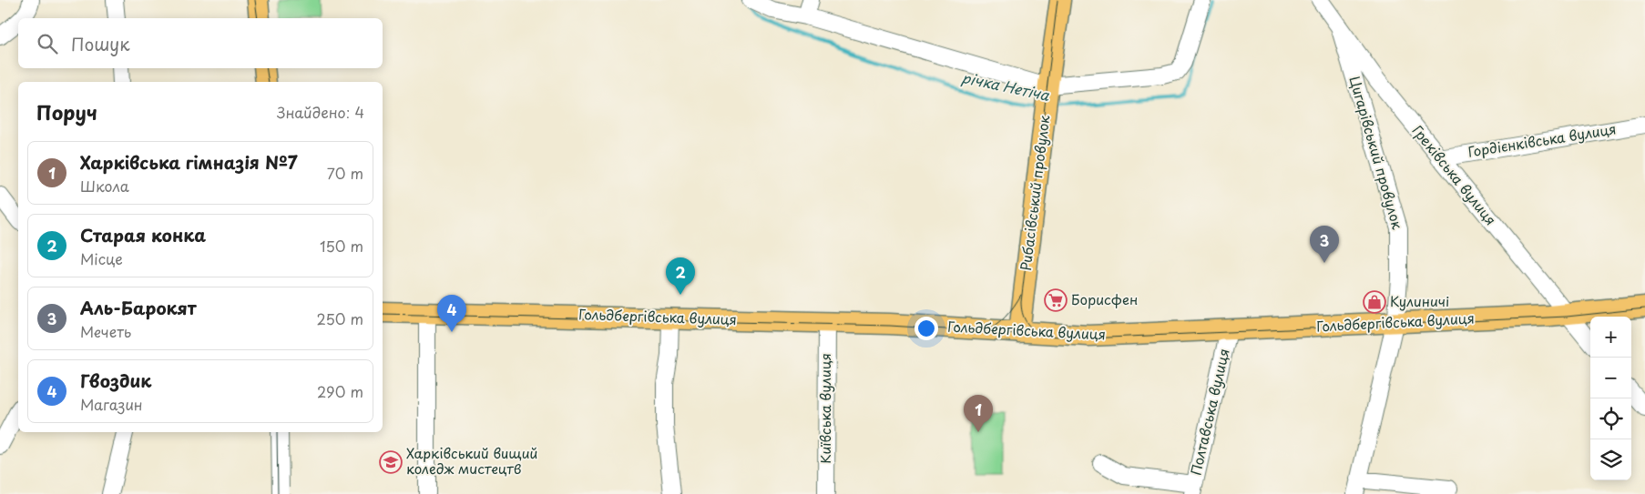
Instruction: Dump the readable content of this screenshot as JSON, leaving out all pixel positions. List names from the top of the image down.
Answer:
{
  "streets": {
    "main road": ["Рибасівський провулок", "Гольдбергівська вулиця"],
    "street": [
      "Гордієнківська вулиця",
      "Цигарівський провулок",
      "Греківська вулиця",
      "Київська вулиця",
      "Полтавська вулиця"
    ]
  },
  "crossings": [
    ["Гордієнківська вулиця", "Греківська вулиця"],
    ["Цигарівський провулок", "Греківська вулиця"],
    ["Цигарівський провулок", "Гольдбергівська вулиця"],
    ["Греківська вулиця", "Гольдбергівська вулиця"],
    ["Рибасівський провулок", "Гольдбергівська вулиця"],
    ["Гольдбергівська вулиця", "Київська вулиця"],
    ["Гольдбергівська вулиця", "Полтавська вулиця"]
  ],
  "water": ["річка Нетіча"],
  "places": {
    "supermarket": ["Борисфен"],
    "shop": ["Кулиничі"],
    "school or university": ["Харківський вищий коледж мистецтв"]
  },
  "page": {
    "search": "Пошук",
    "heading": ["Поруч", "Знайдено: 4"],
    "list": [
      {
        "mark": "1",
        "name": "Харківська гімназія №7",
        "note": "Школа",
        "value": "70 m"
      },
      {
        "mark": "2",
        "name": "Старая конка",
        "note": "Місце",
        "value": "150 m"
      },
      {
        "mark": "3",
        "name": "Аль-Барокят",
        "note": "Мечеть",
        "value": "250 m"
      },
      {
        "mark": "4",
        "name": "Гвоздик",
        "note": "Магазин",
        "value": "290 m"
      }
    ],
    "pins": [
      "3",
      "2",
      "4",
      "1"
    ],
    "map_buttons": ["+", "−"]
  }
}
